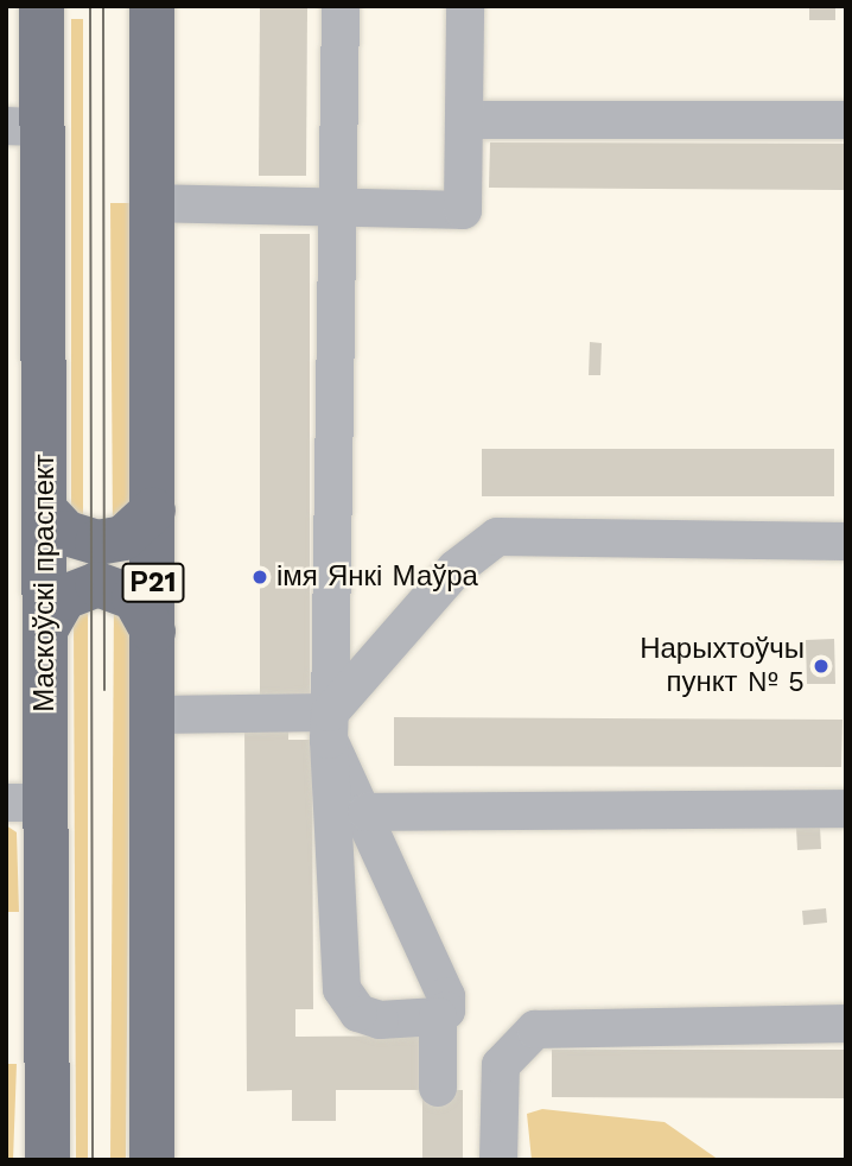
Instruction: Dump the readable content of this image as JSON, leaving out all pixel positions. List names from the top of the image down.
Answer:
{
  "streets": {
    "main road": ["Маскоўскі праспект", "Р21"]
  },
  "places": ["імя Янкі Маўра", "Нарыхтоўчы пункт № 5"]
}
